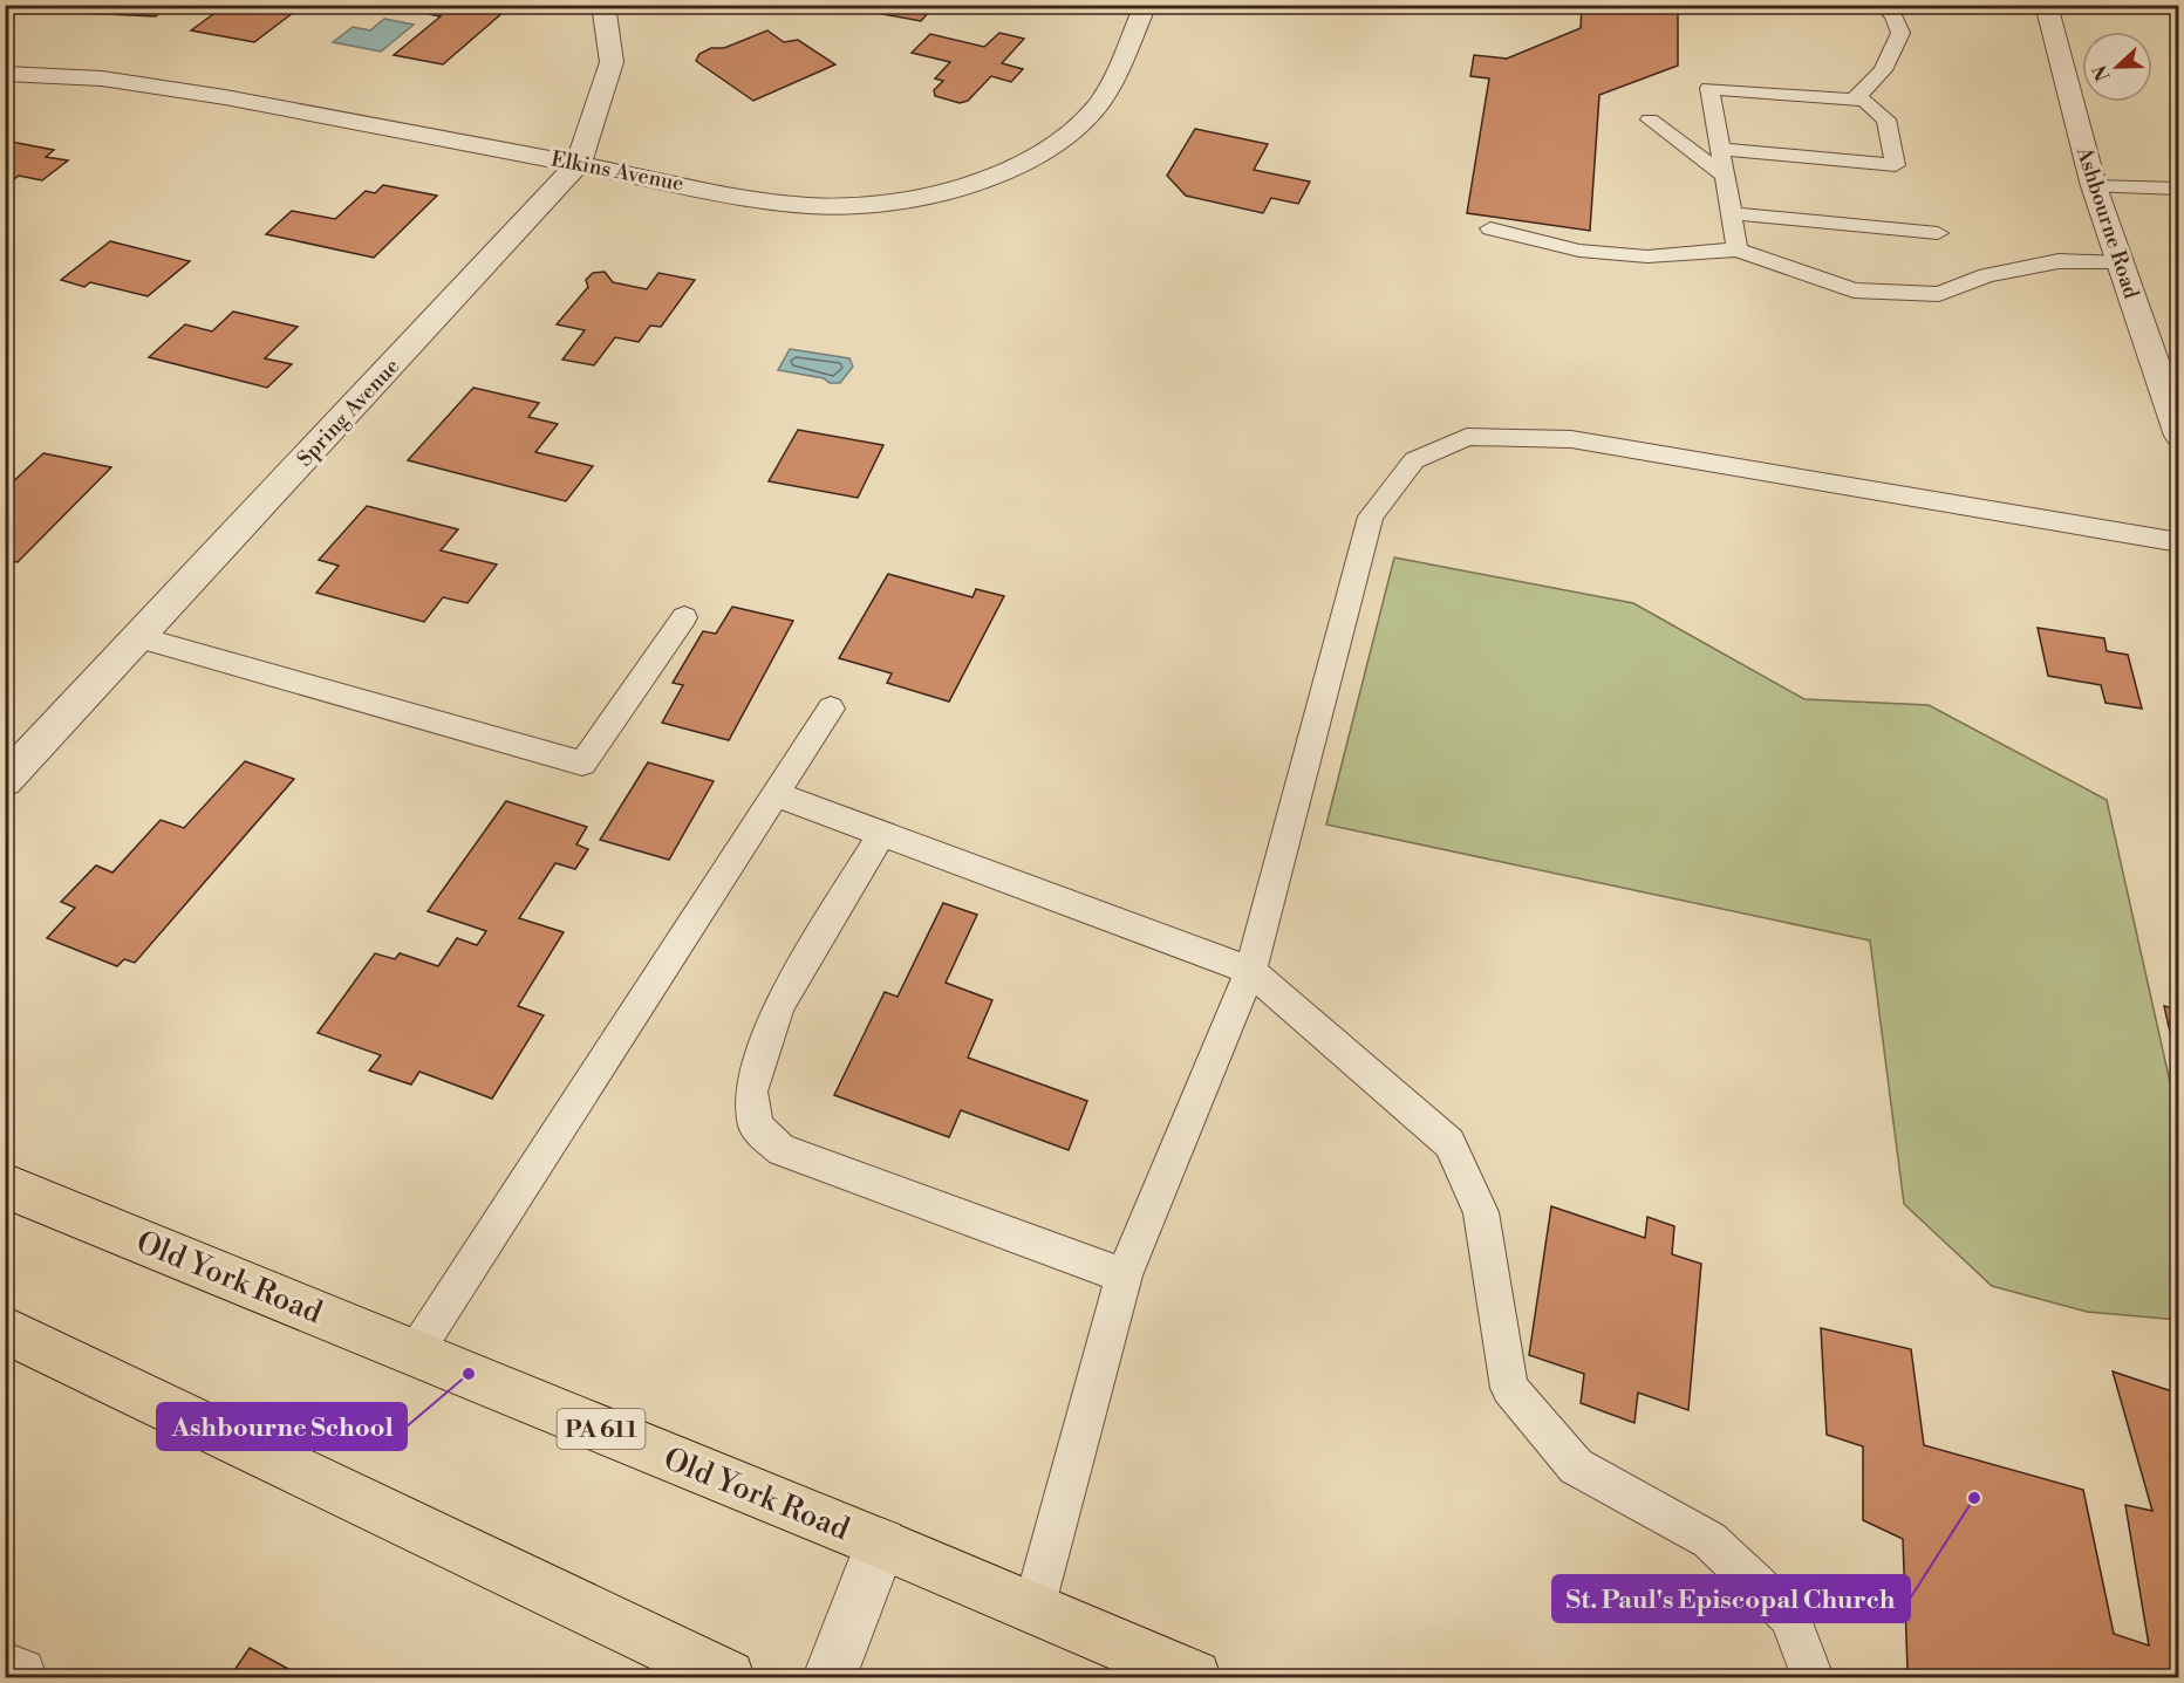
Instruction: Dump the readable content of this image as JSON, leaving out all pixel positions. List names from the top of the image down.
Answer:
{
  "streets": {
    "highway": ["Old York Road", "PA 611"],
    "street": ["Elkins Avenue", "Ashbourne Road", "Spring Avenue"]
  },
  "crossings": [
    ["Elkins Avenue", "Spring Avenue"]
  ],
  "places": ["Ashbourne School", "St. Paul's Episcopal Church"],
  "north": "left"
}
